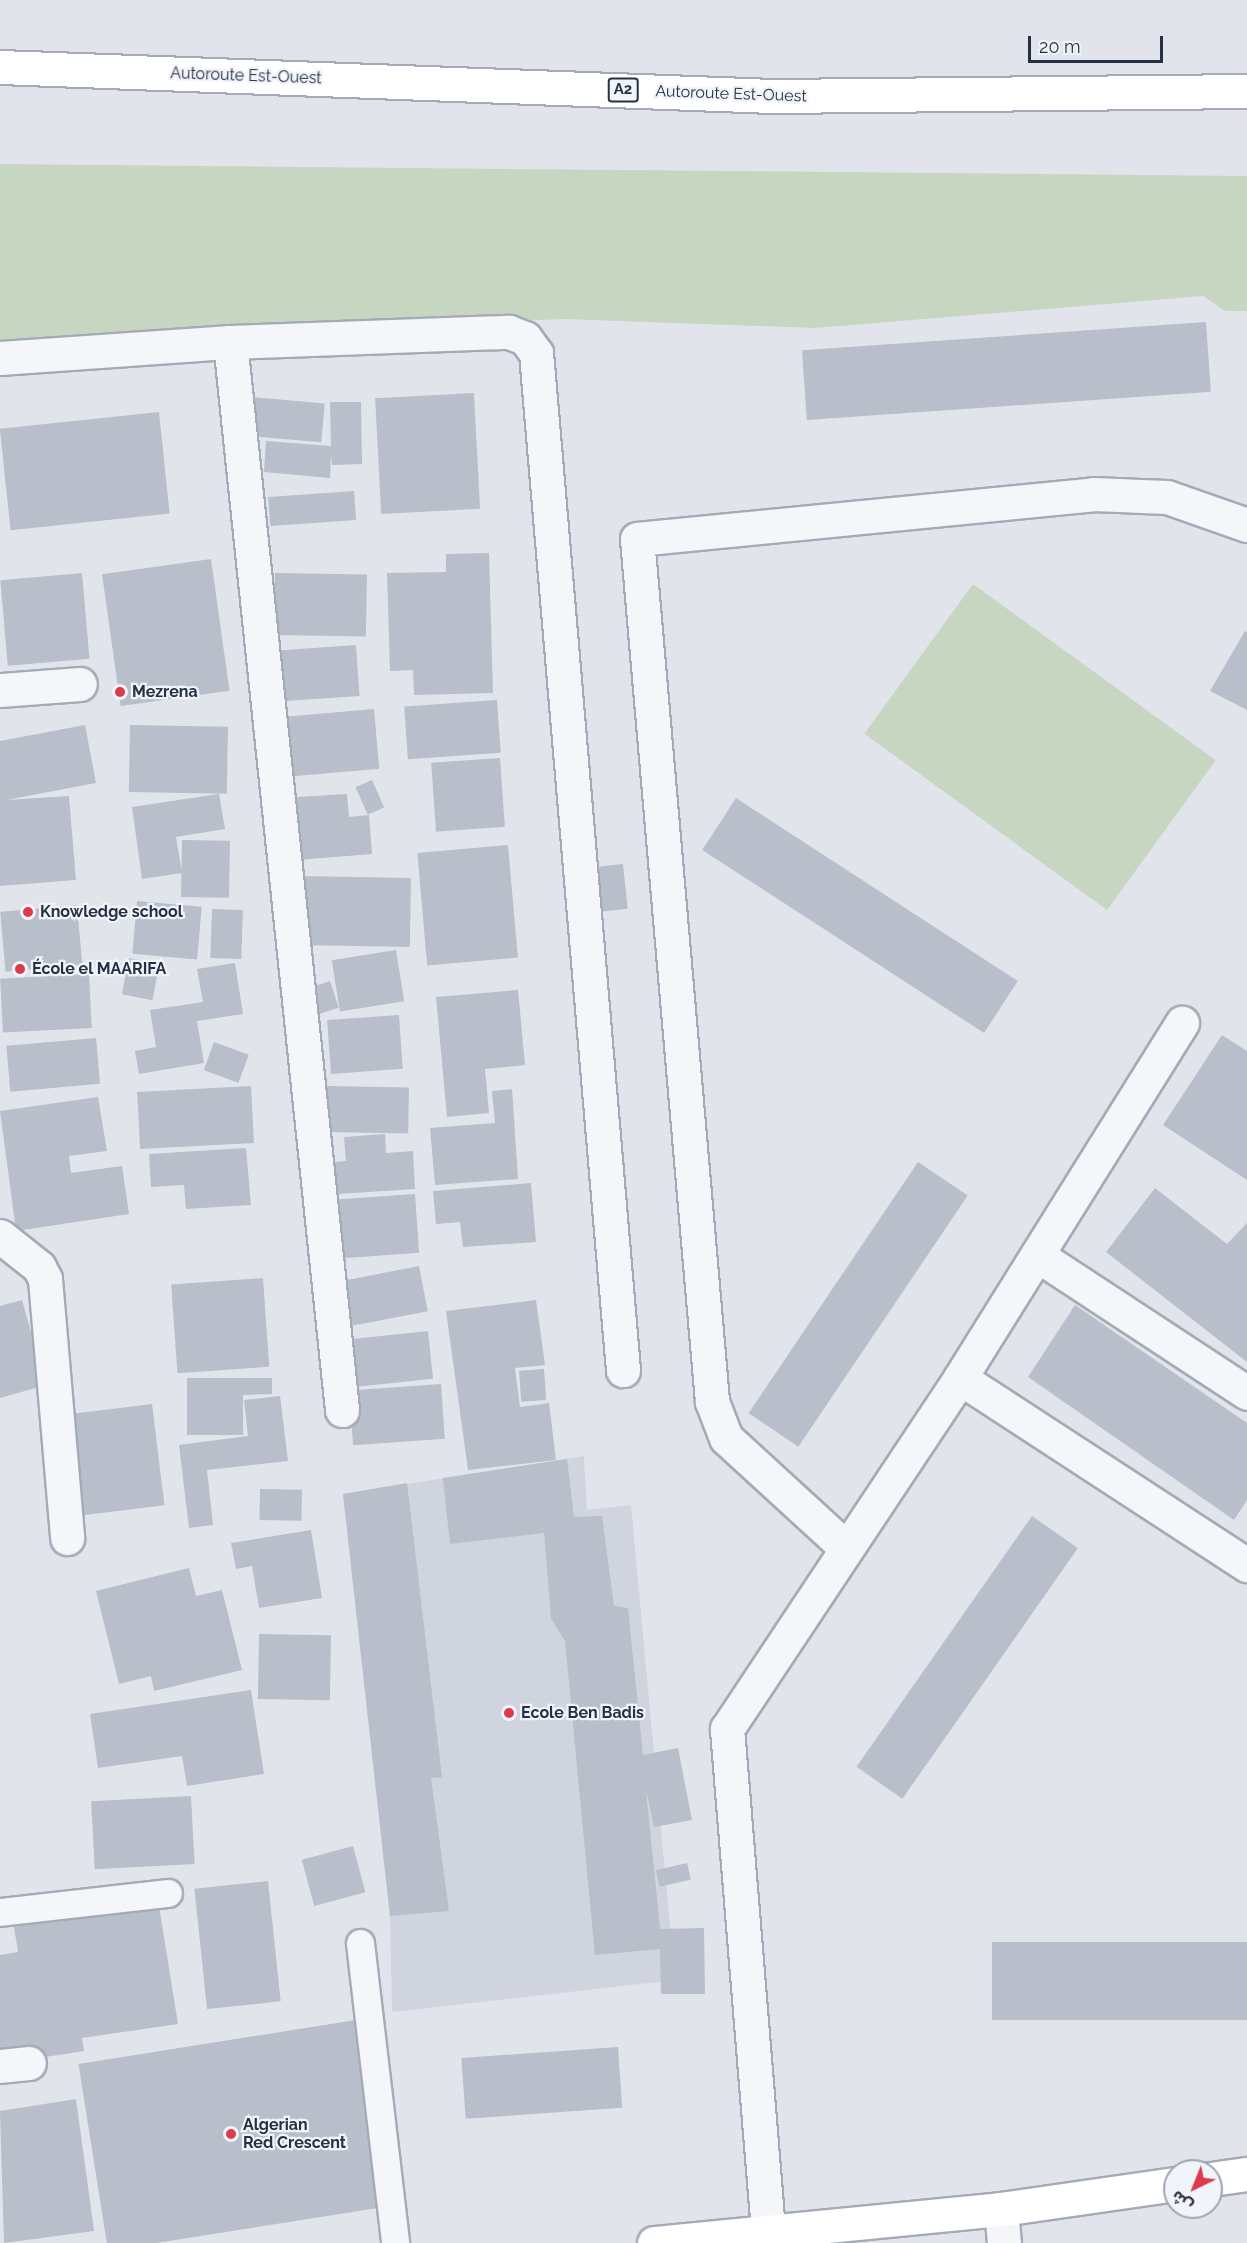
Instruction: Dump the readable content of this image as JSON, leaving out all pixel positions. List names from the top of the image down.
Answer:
{
  "streets": {
    "main road": ["Autoroute Est-Ouest", "A2"]
  },
  "places": [
    "Mezrena",
    "Knowledge school",
    "École el MAARIFA",
    "Ecole Ben Badis",
    "Algerian Red Crescent"
  ],
  "scale_bar": "20 m",
  "north": "bottom left"
}
